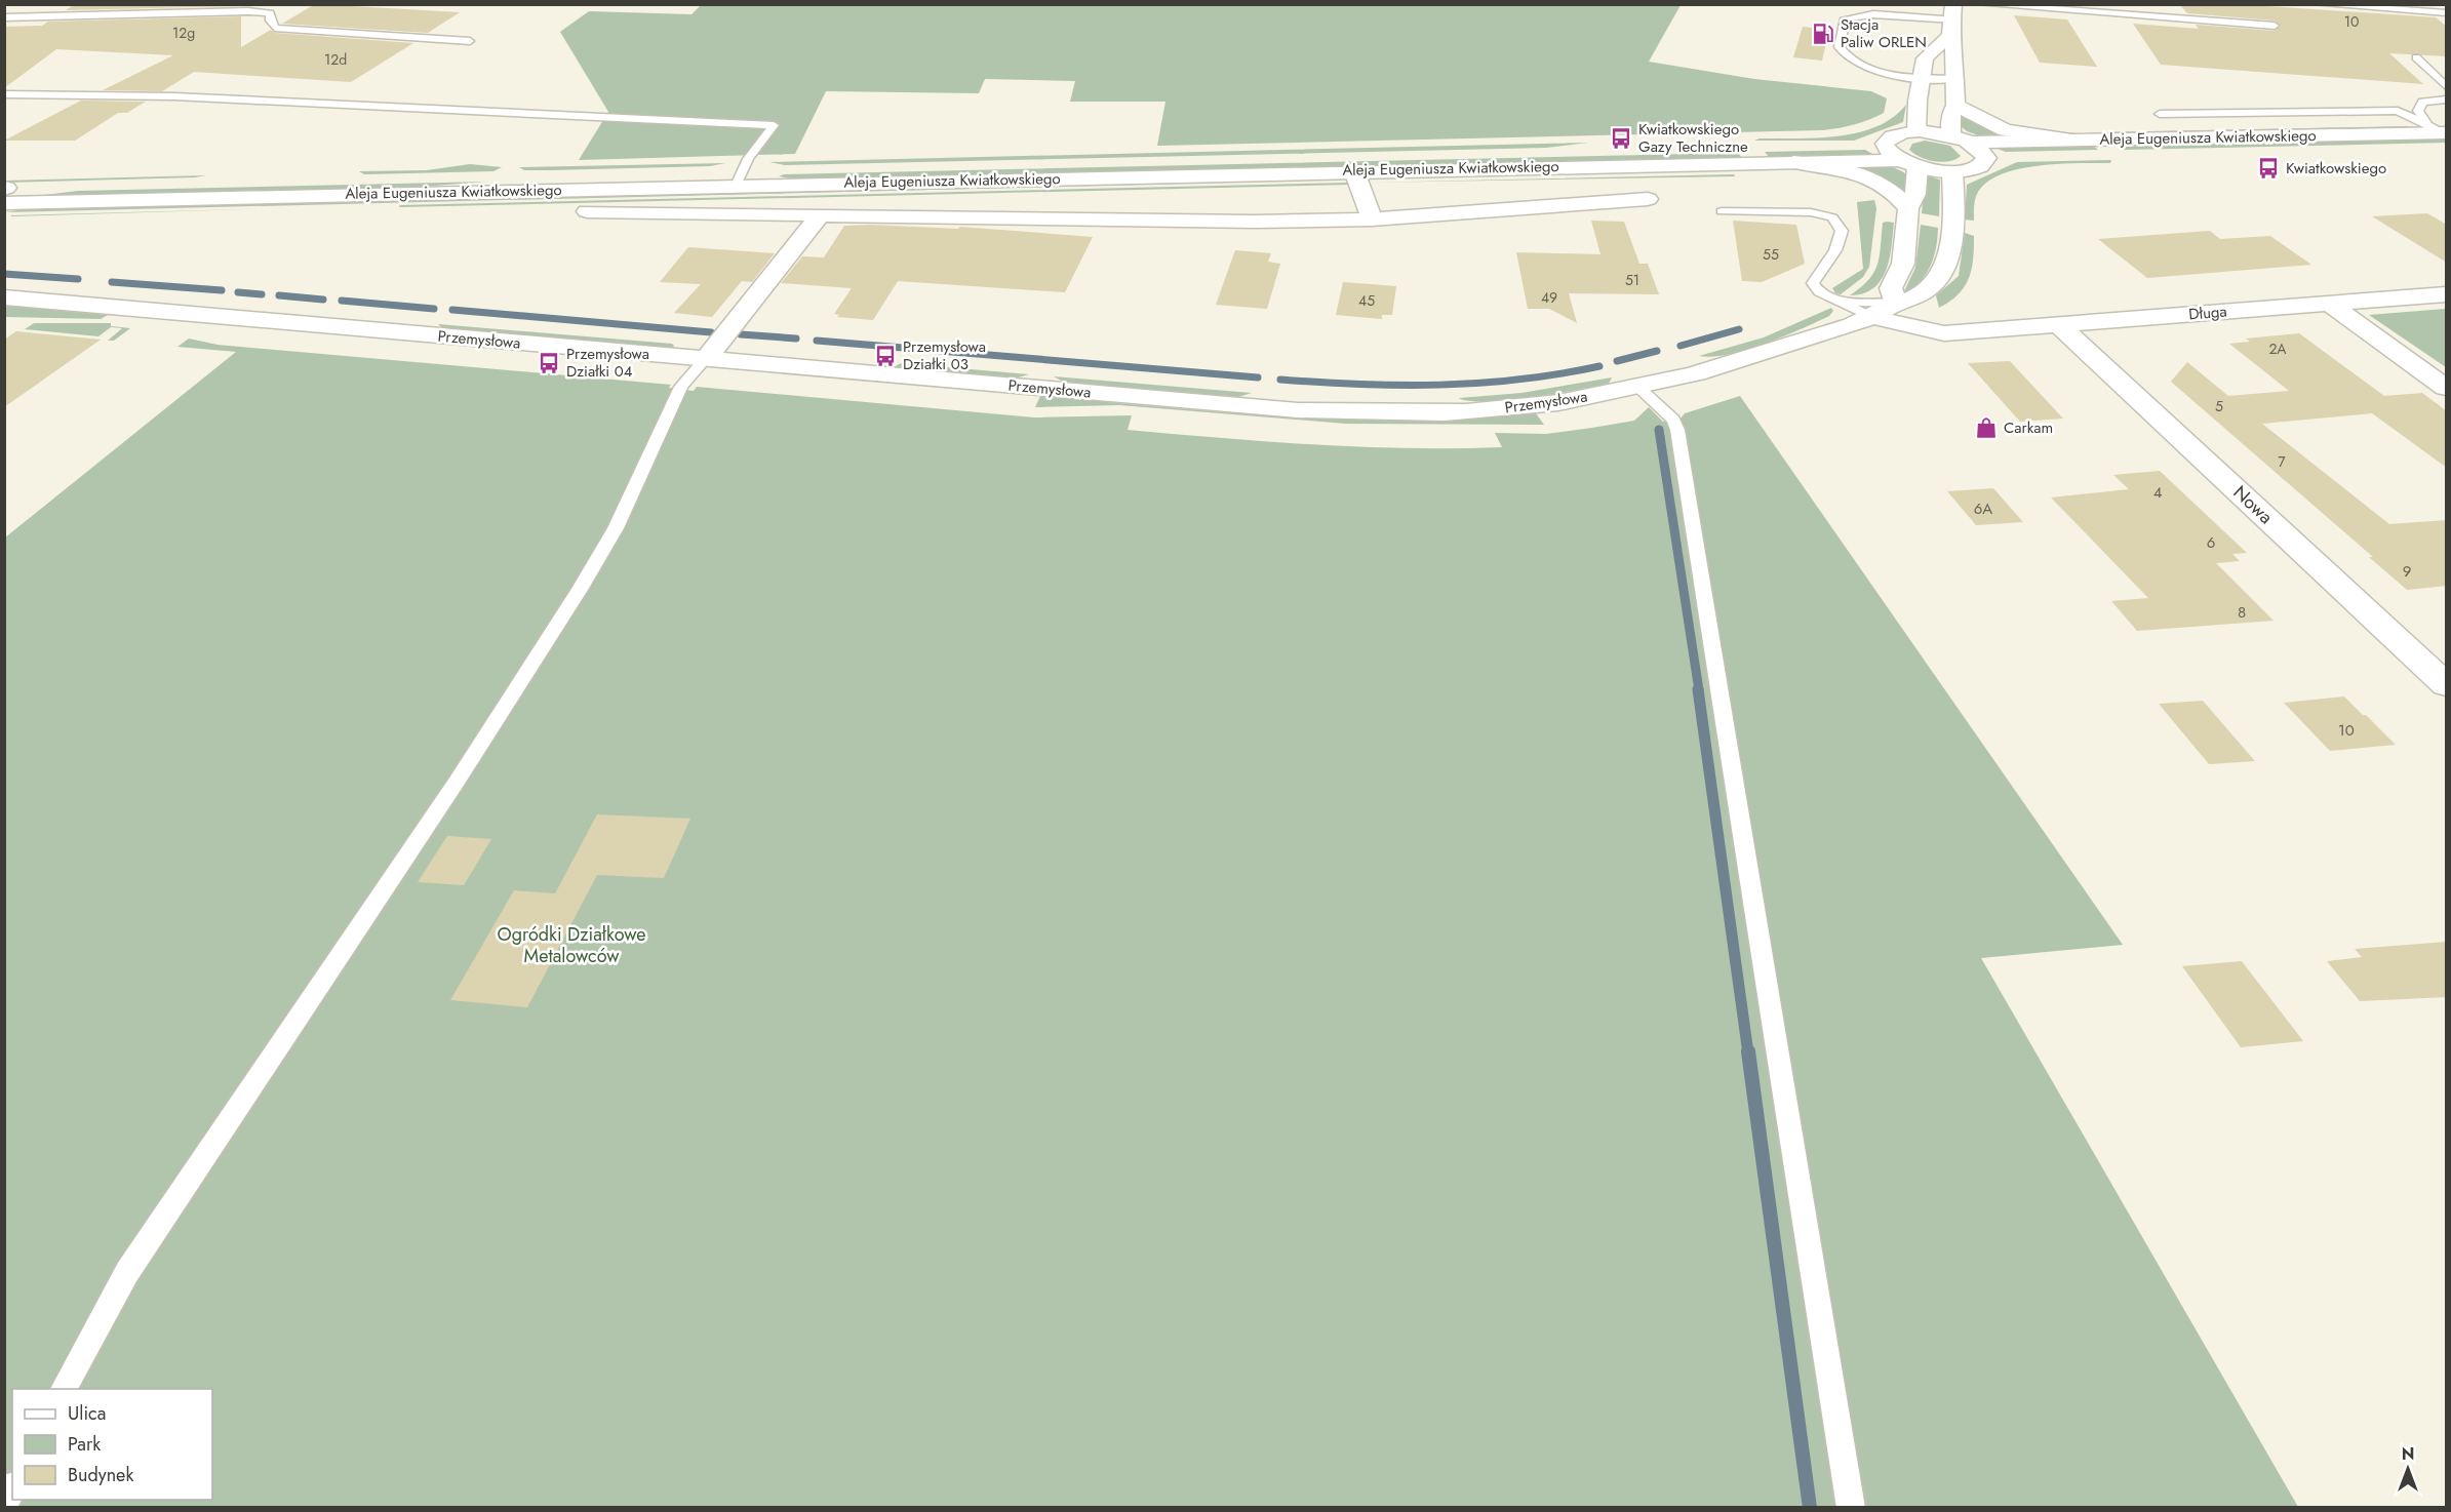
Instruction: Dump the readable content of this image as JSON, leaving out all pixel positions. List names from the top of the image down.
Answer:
{
  "streets": {
    "street": [
      "Aleja Eugeniusza Kwiatkowskiego",
      "Długa",
      "Przemysłowa",
      "Nowa"
    ]
  },
  "crossings": [
    ["Aleja Eugeniusza Kwiatkowskiego", "Przemysłowa"],
    ["Długa", "Przemysłowa"],
    ["Długa", "Nowa"]
  ],
  "parks": ["Ogródki Działkowe Metalowców"],
  "places": {
    "fuel station": ["Stacja Paliw ORLEN"],
    "bus stop": [
      "Kwiatkowskiego Gazy Techniczne",
      "Kwiatkowskiego",
      "Przemysłowa Działki 03",
      "Przemysłowa Działki 04"
    ],
    "shop": ["Carkam"]
  },
  "house_numbers": [
    "10",
    "12g",
    "12d",
    "55",
    "51",
    "49",
    "45",
    "2A",
    "5",
    "7",
    "4",
    "6A",
    "6",
    "9",
    "8",
    "10"
  ],
  "legend": ["Ulica", "Park", "Budynek"],
  "north": "top"
}
